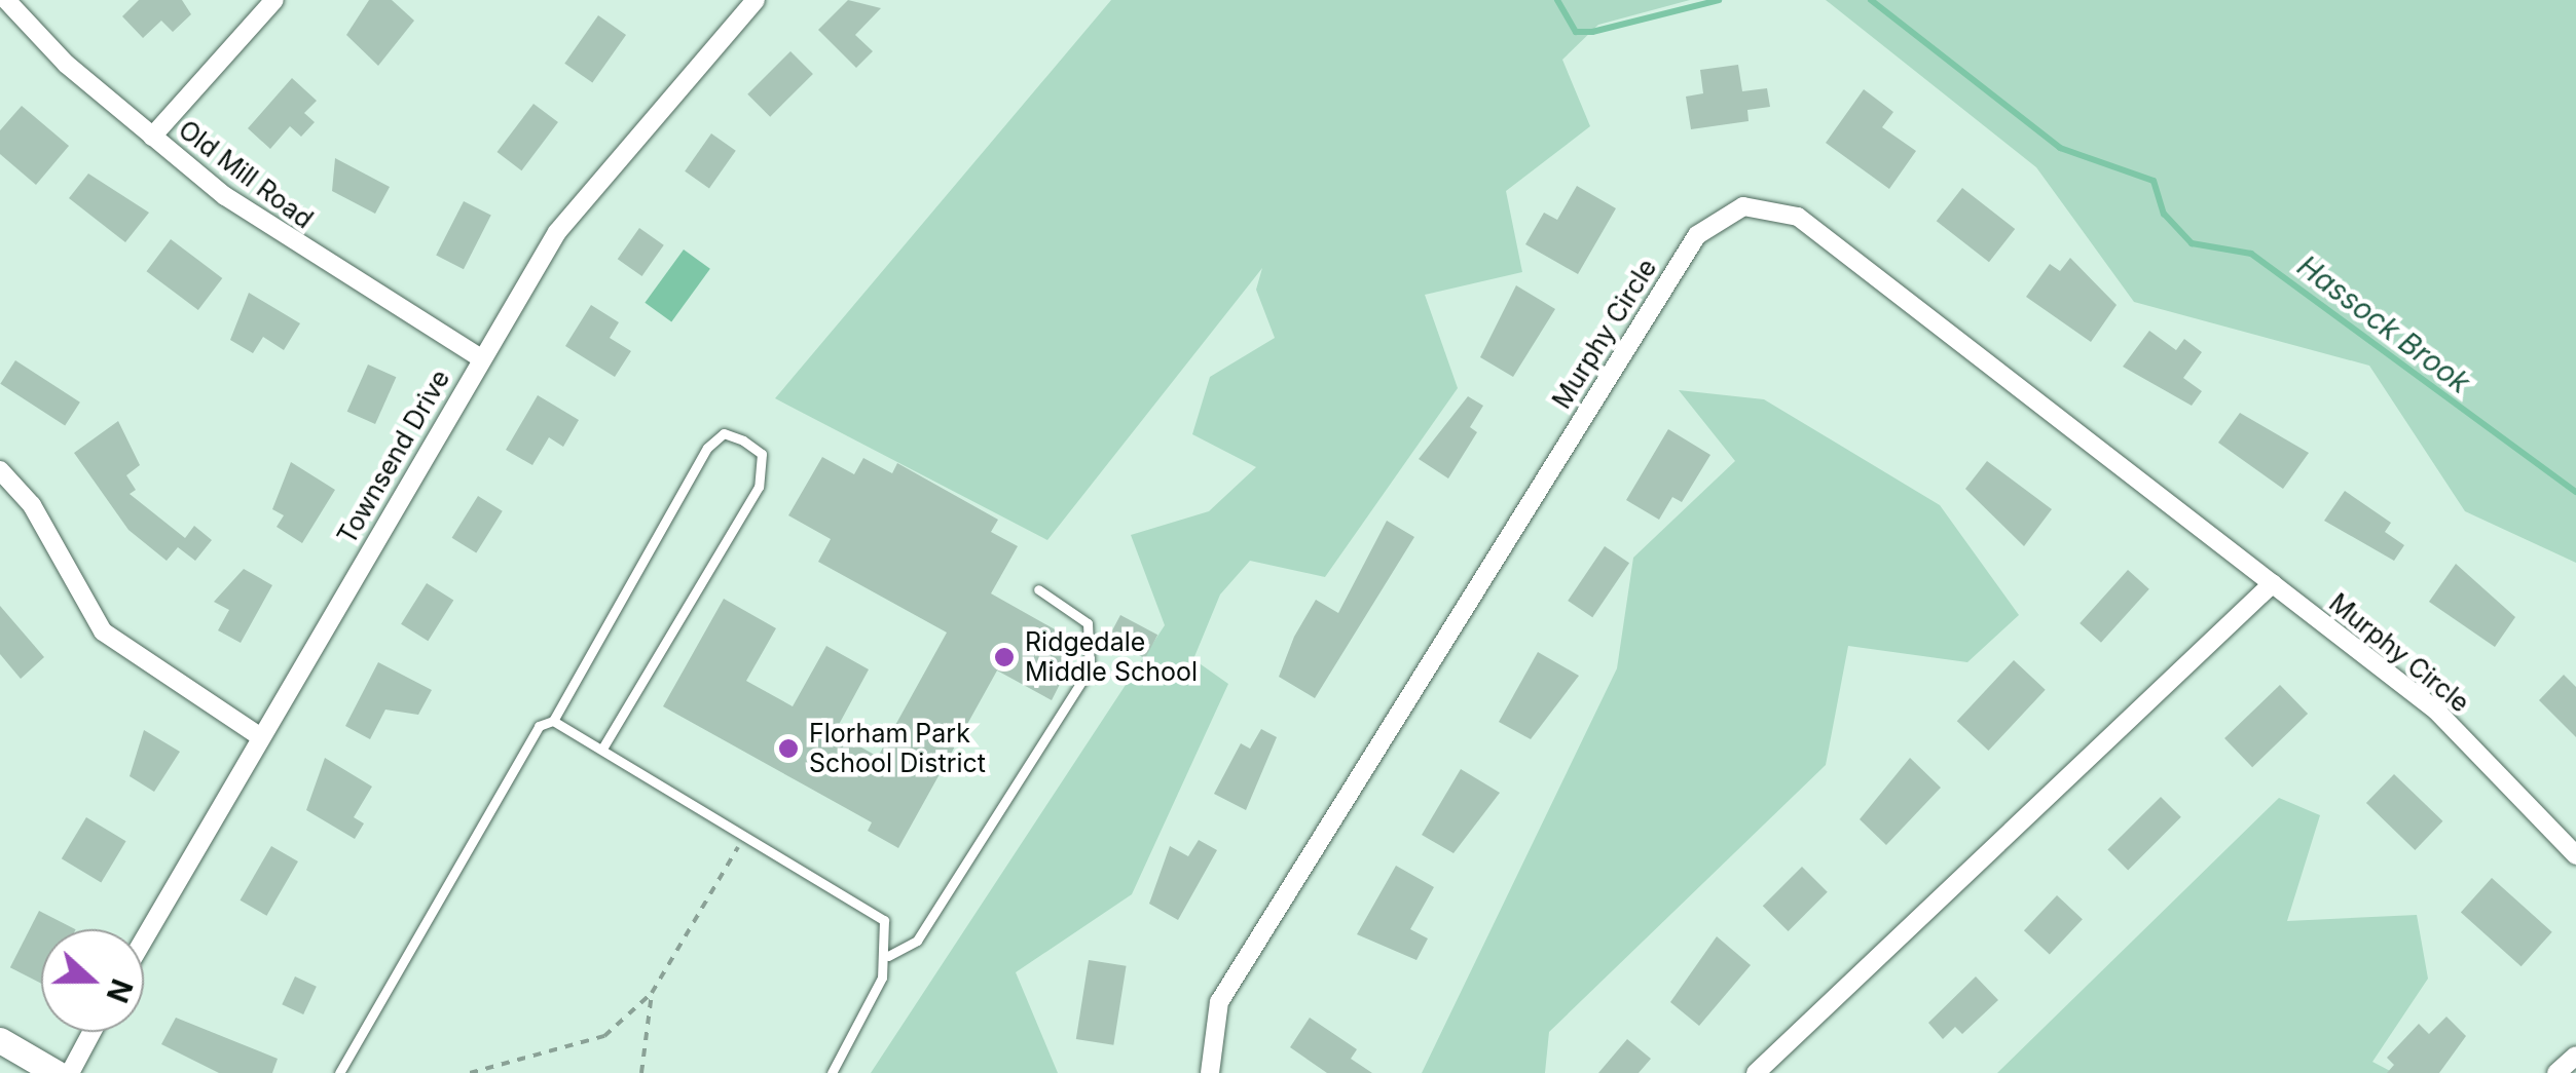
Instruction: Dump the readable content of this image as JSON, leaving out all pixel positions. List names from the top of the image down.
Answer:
{
  "streets": {
    "street": ["Old Mill Road", "Murphy Circle", "Townsend Drive"]
  },
  "crossings": [
    ["Old Mill Road", "Townsend Drive"]
  ],
  "water": ["Hassock Brook"],
  "places": ["Ridgedale Middle School", "Florham Park School District"],
  "north": "right"
}
